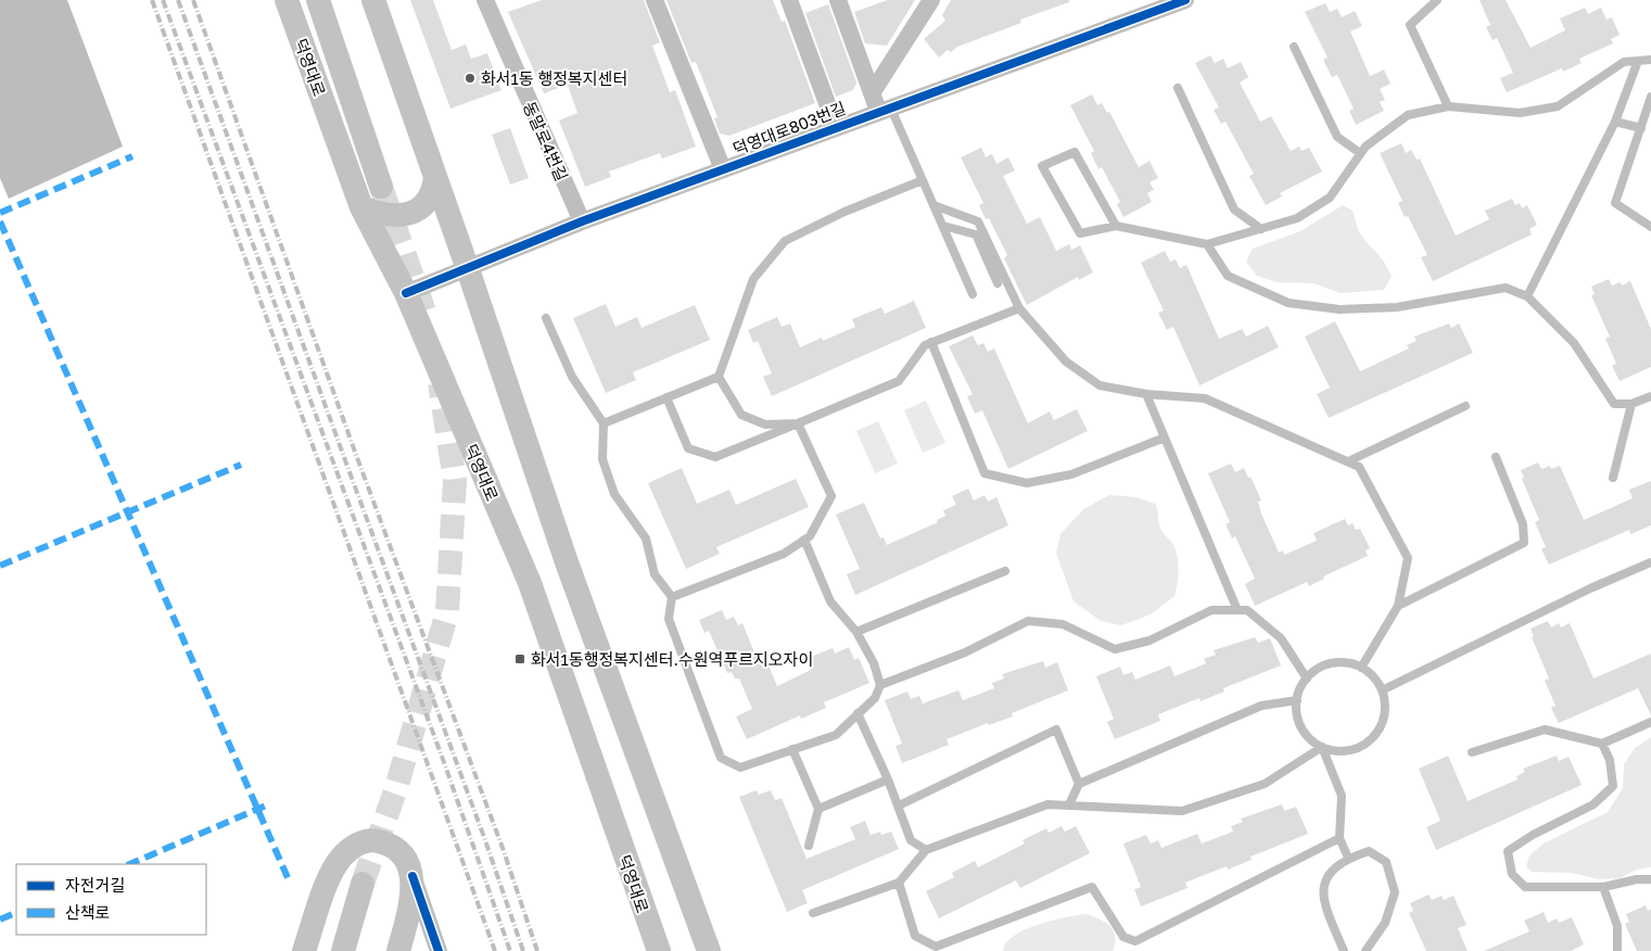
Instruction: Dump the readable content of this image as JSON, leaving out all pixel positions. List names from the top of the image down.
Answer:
{
  "streets": {
    "main road": ["덕영대로"],
    "street": ["덕영대로803번길", "동말로4번길"]
  },
  "crossings": [
    ["덕영대로", "덕영대로803번길"],
    ["덕영대로803번길", "동말로4번길"]
  ],
  "places": {
    "other": ["화서1동 행정복지센터"],
    "transit": ["화서1동행정복지센터.수원역푸르지오자이"]
  },
  "legend": ["자전거길", "산책로"]
}
